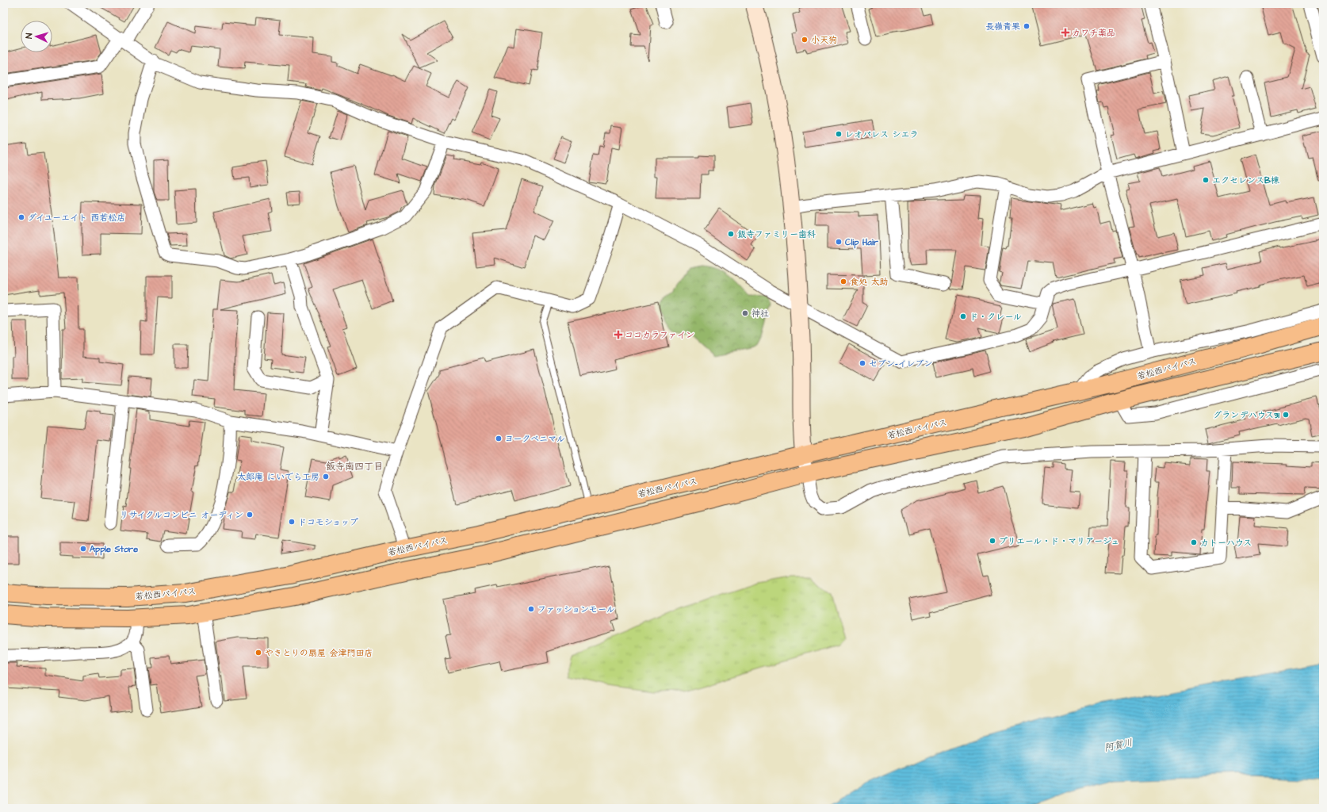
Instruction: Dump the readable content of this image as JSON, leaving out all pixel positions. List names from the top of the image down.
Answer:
{
  "streets": {
    "highway": ["若松西バイパス"]
  },
  "districts": ["飯寺南四丁目"],
  "water": ["阿賀川"],
  "places": {
    "other": [
      "長嶺青果",
      "小天狗",
      "レオパレス シエラ",
      "エクセレンスB棟",
      "ダイユーエイト 西若松店",
      "飯寺ファミリー歯科",
      "Clip Hair",
      "食処 太助",
      "神社",
      "ド・クレール",
      "セブン-イレブン",
      "グランデハウス31",
      "ヨークベニマル",
      "太郎庵 にいでら工房",
      "リサイクルコンビニ オーディン",
      "ドコモショップ",
      "プリエール・ド・マリアージュ",
      "カトーハウス",
      "Apple Store",
      "ファッションモール",
      "やきとりの扇屋 会津門田店"
    ],
    "health": ["カワチ薬品", "ココカラファイン"]
  },
  "north": "left"
}
